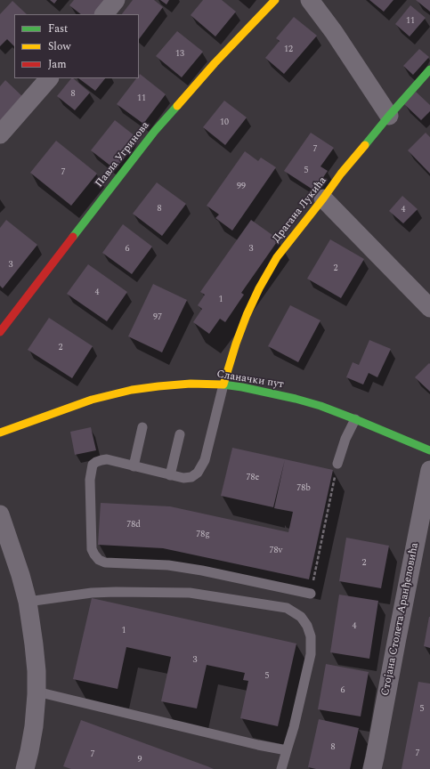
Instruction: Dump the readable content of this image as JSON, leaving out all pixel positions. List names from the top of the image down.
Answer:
{
  "streets": {
    "street": [
      "Павла Угринова",
      "Драгана Лукића",
      "Сланачки пут",
      "Стојана Столета Аранђеловића"
    ]
  },
  "crossings": [
    ["Драгана Лукића", "Сланачки пут"]
  ],
  "house_numbers": [
    "11",
    "12",
    "13",
    "8",
    "11",
    "10",
    "7",
    "5",
    "7",
    "99",
    "8",
    "4",
    "6",
    "3",
    "3",
    "2",
    "4",
    "1",
    "97",
    "2",
    "78e",
    "78b",
    "78d",
    "78g",
    "78v",
    "2",
    "4",
    "1",
    "3",
    "5",
    "6",
    "5",
    "8",
    "7",
    "7",
    "9"
  ],
  "legend": ["Fast", "Slow", "Jam"]
}
